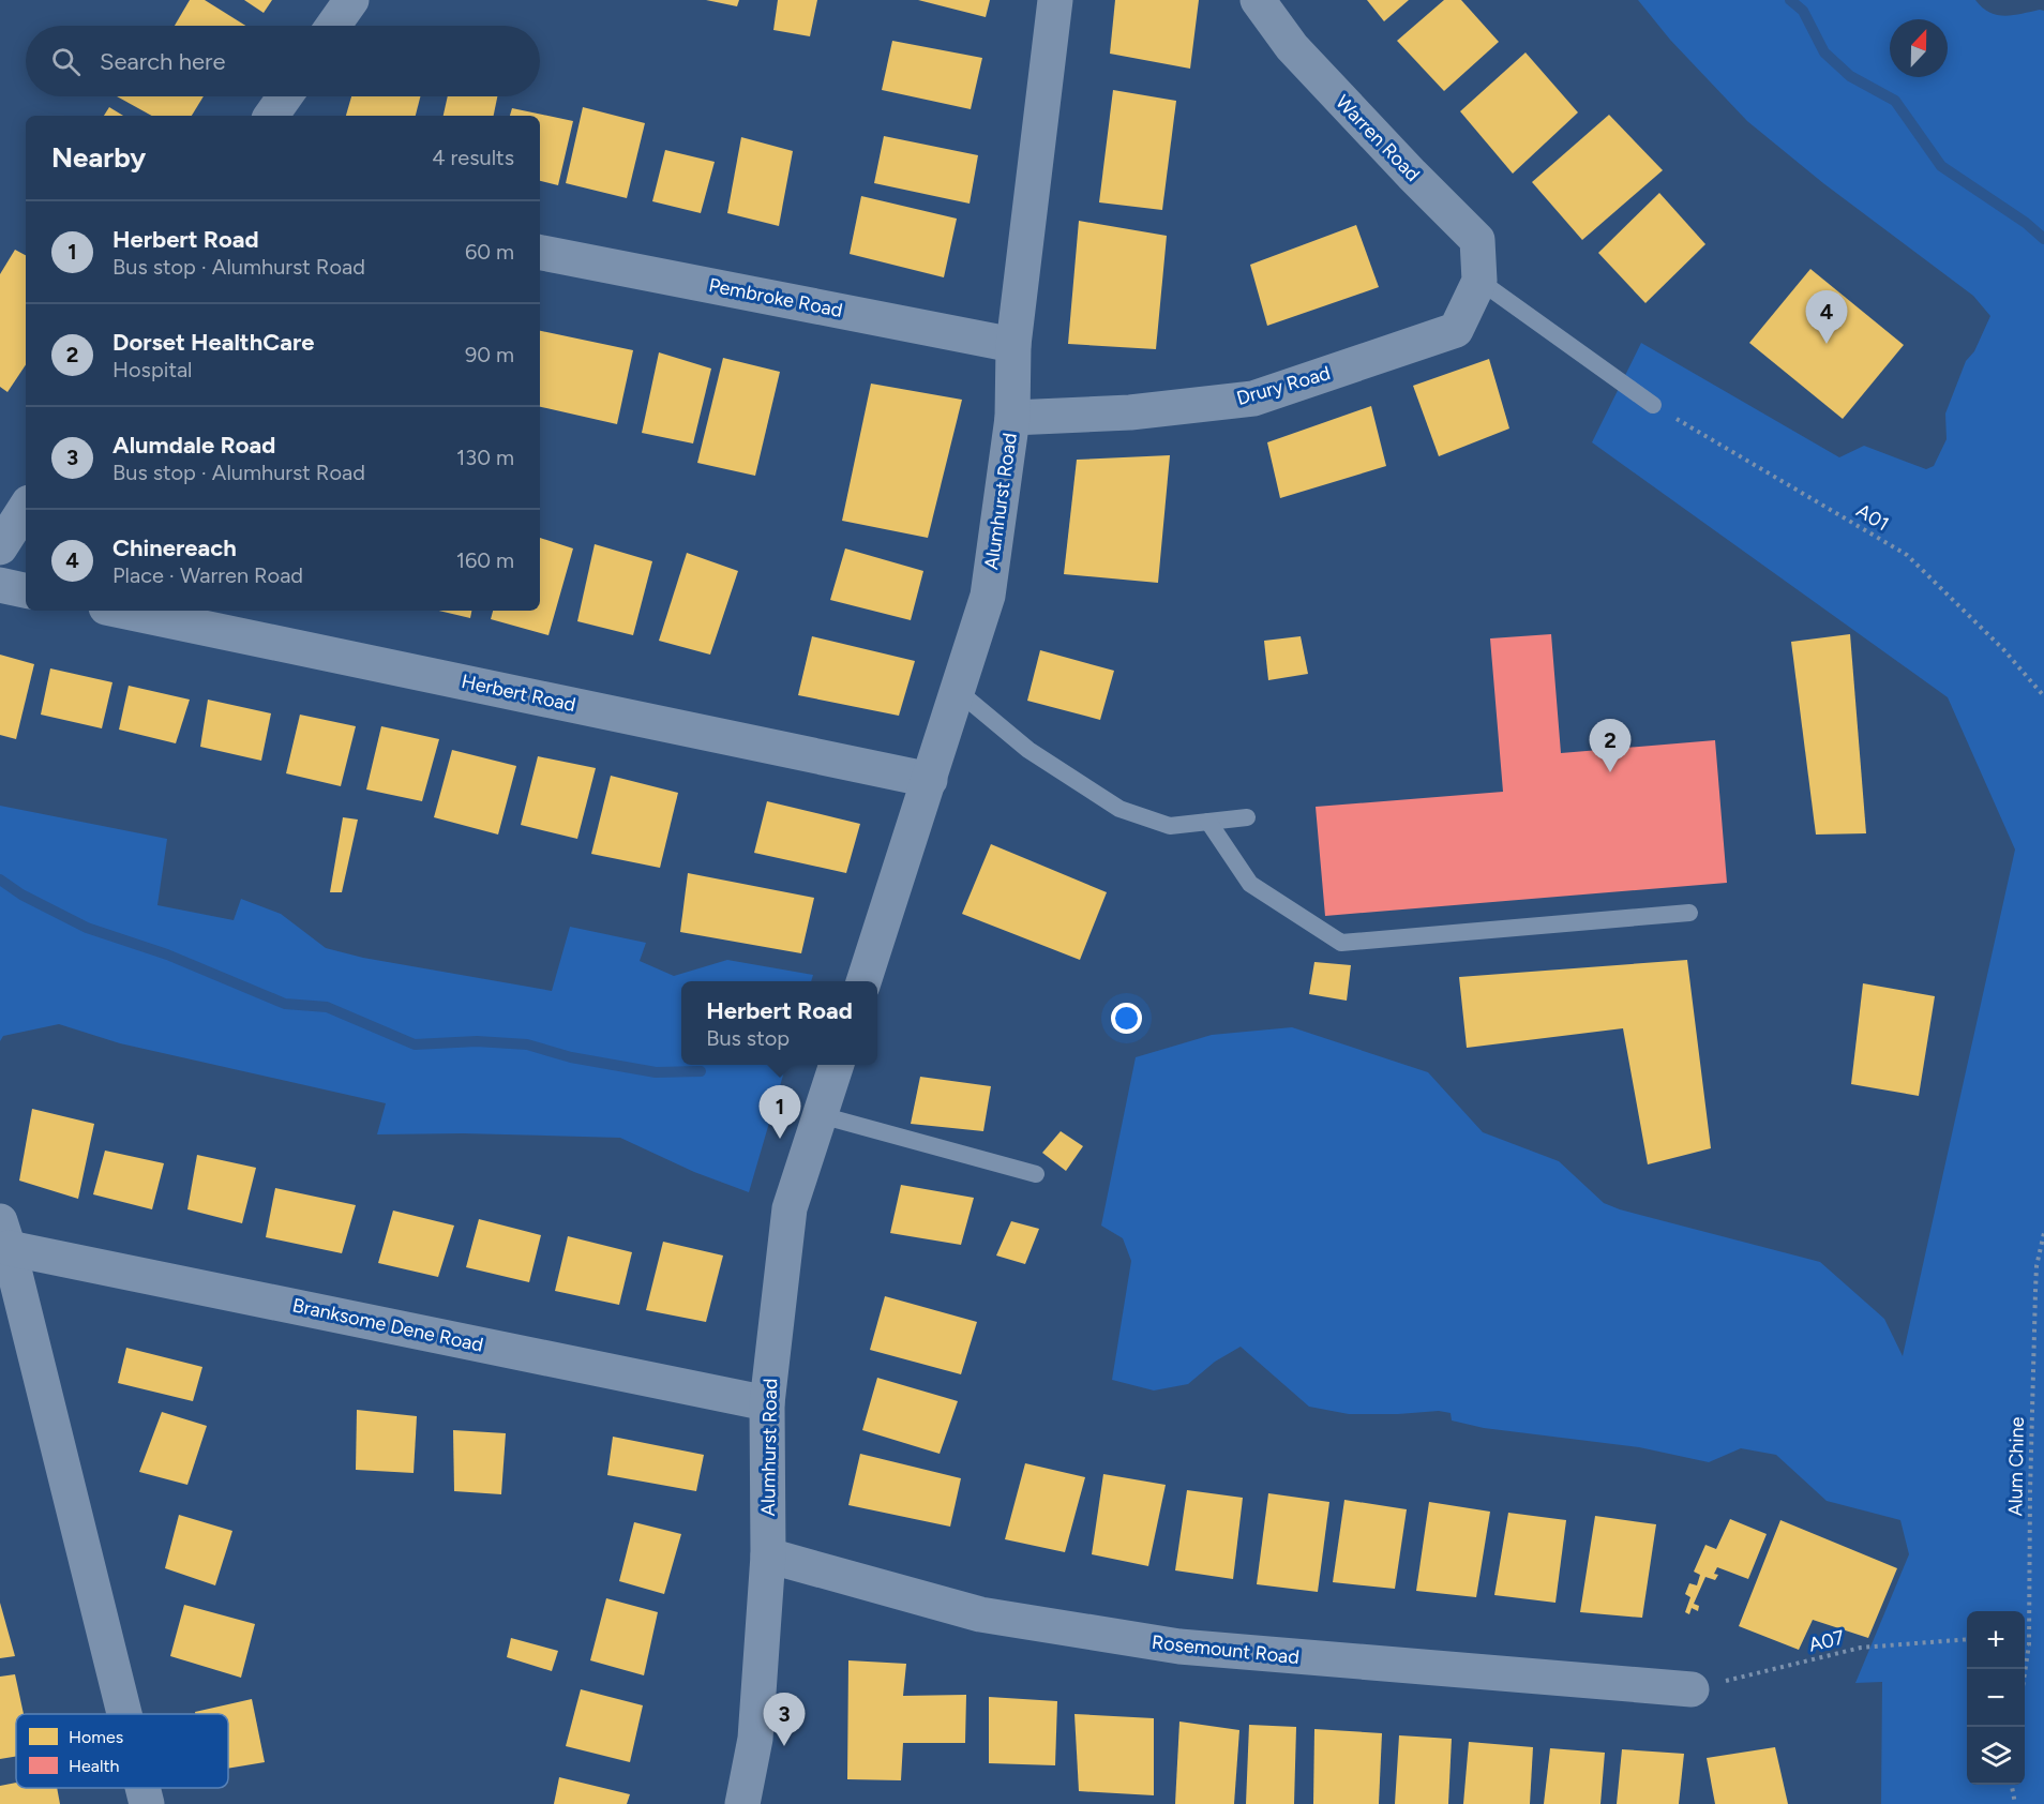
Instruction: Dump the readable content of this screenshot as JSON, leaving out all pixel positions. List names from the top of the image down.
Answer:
{
  "streets": {
    "street": [
      "Warren Road",
      "Pembroke Road",
      "Drury Road",
      "Alumhurst Road",
      "Herbert Road",
      "Branksome Dene Road",
      "Rosemount Road"
    ],
    "path": ["A01", "Alum Chine", "A07"]
  },
  "crossings": [
    ["Warren Road", "Drury Road"],
    ["Pembroke Road", "Alumhurst Road"],
    ["Drury Road", "Alumhurst Road"],
    ["Alumhurst Road", "Herbert Road"],
    ["Alumhurst Road", "Branksome Dene Road"],
    ["Alumhurst Road", "Rosemount Road"],
    ["A07", "Rosemount Road"]
  ],
  "legend": ["Homes", "Health"],
  "north": "top",
  "page": {
    "search": "Search here",
    "heading": ["Nearby", "4 results"],
    "list": [
      {
        "mark": "1",
        "name": "Herbert Road",
        "note": "Bus stop · Alumhurst Road",
        "value": "60 m"
      },
      {
        "mark": "2",
        "name": "Dorset HealthCare",
        "note": "Hospital",
        "value": "90 m"
      },
      {
        "mark": "3",
        "name": "Alumdale Road",
        "note": "Bus stop · Alumhurst Road",
        "value": "130 m"
      },
      {
        "mark": "4",
        "name": "Chinereach",
        "note": "Place · Warren Road",
        "value": "160 m"
      }
    ],
    "pins": [
      "4",
      "2",
      "1",
      "3"
    ],
    "popup": ["Herbert Road", "Bus stop"],
    "map_buttons": ["+", "−"]
  }
}
